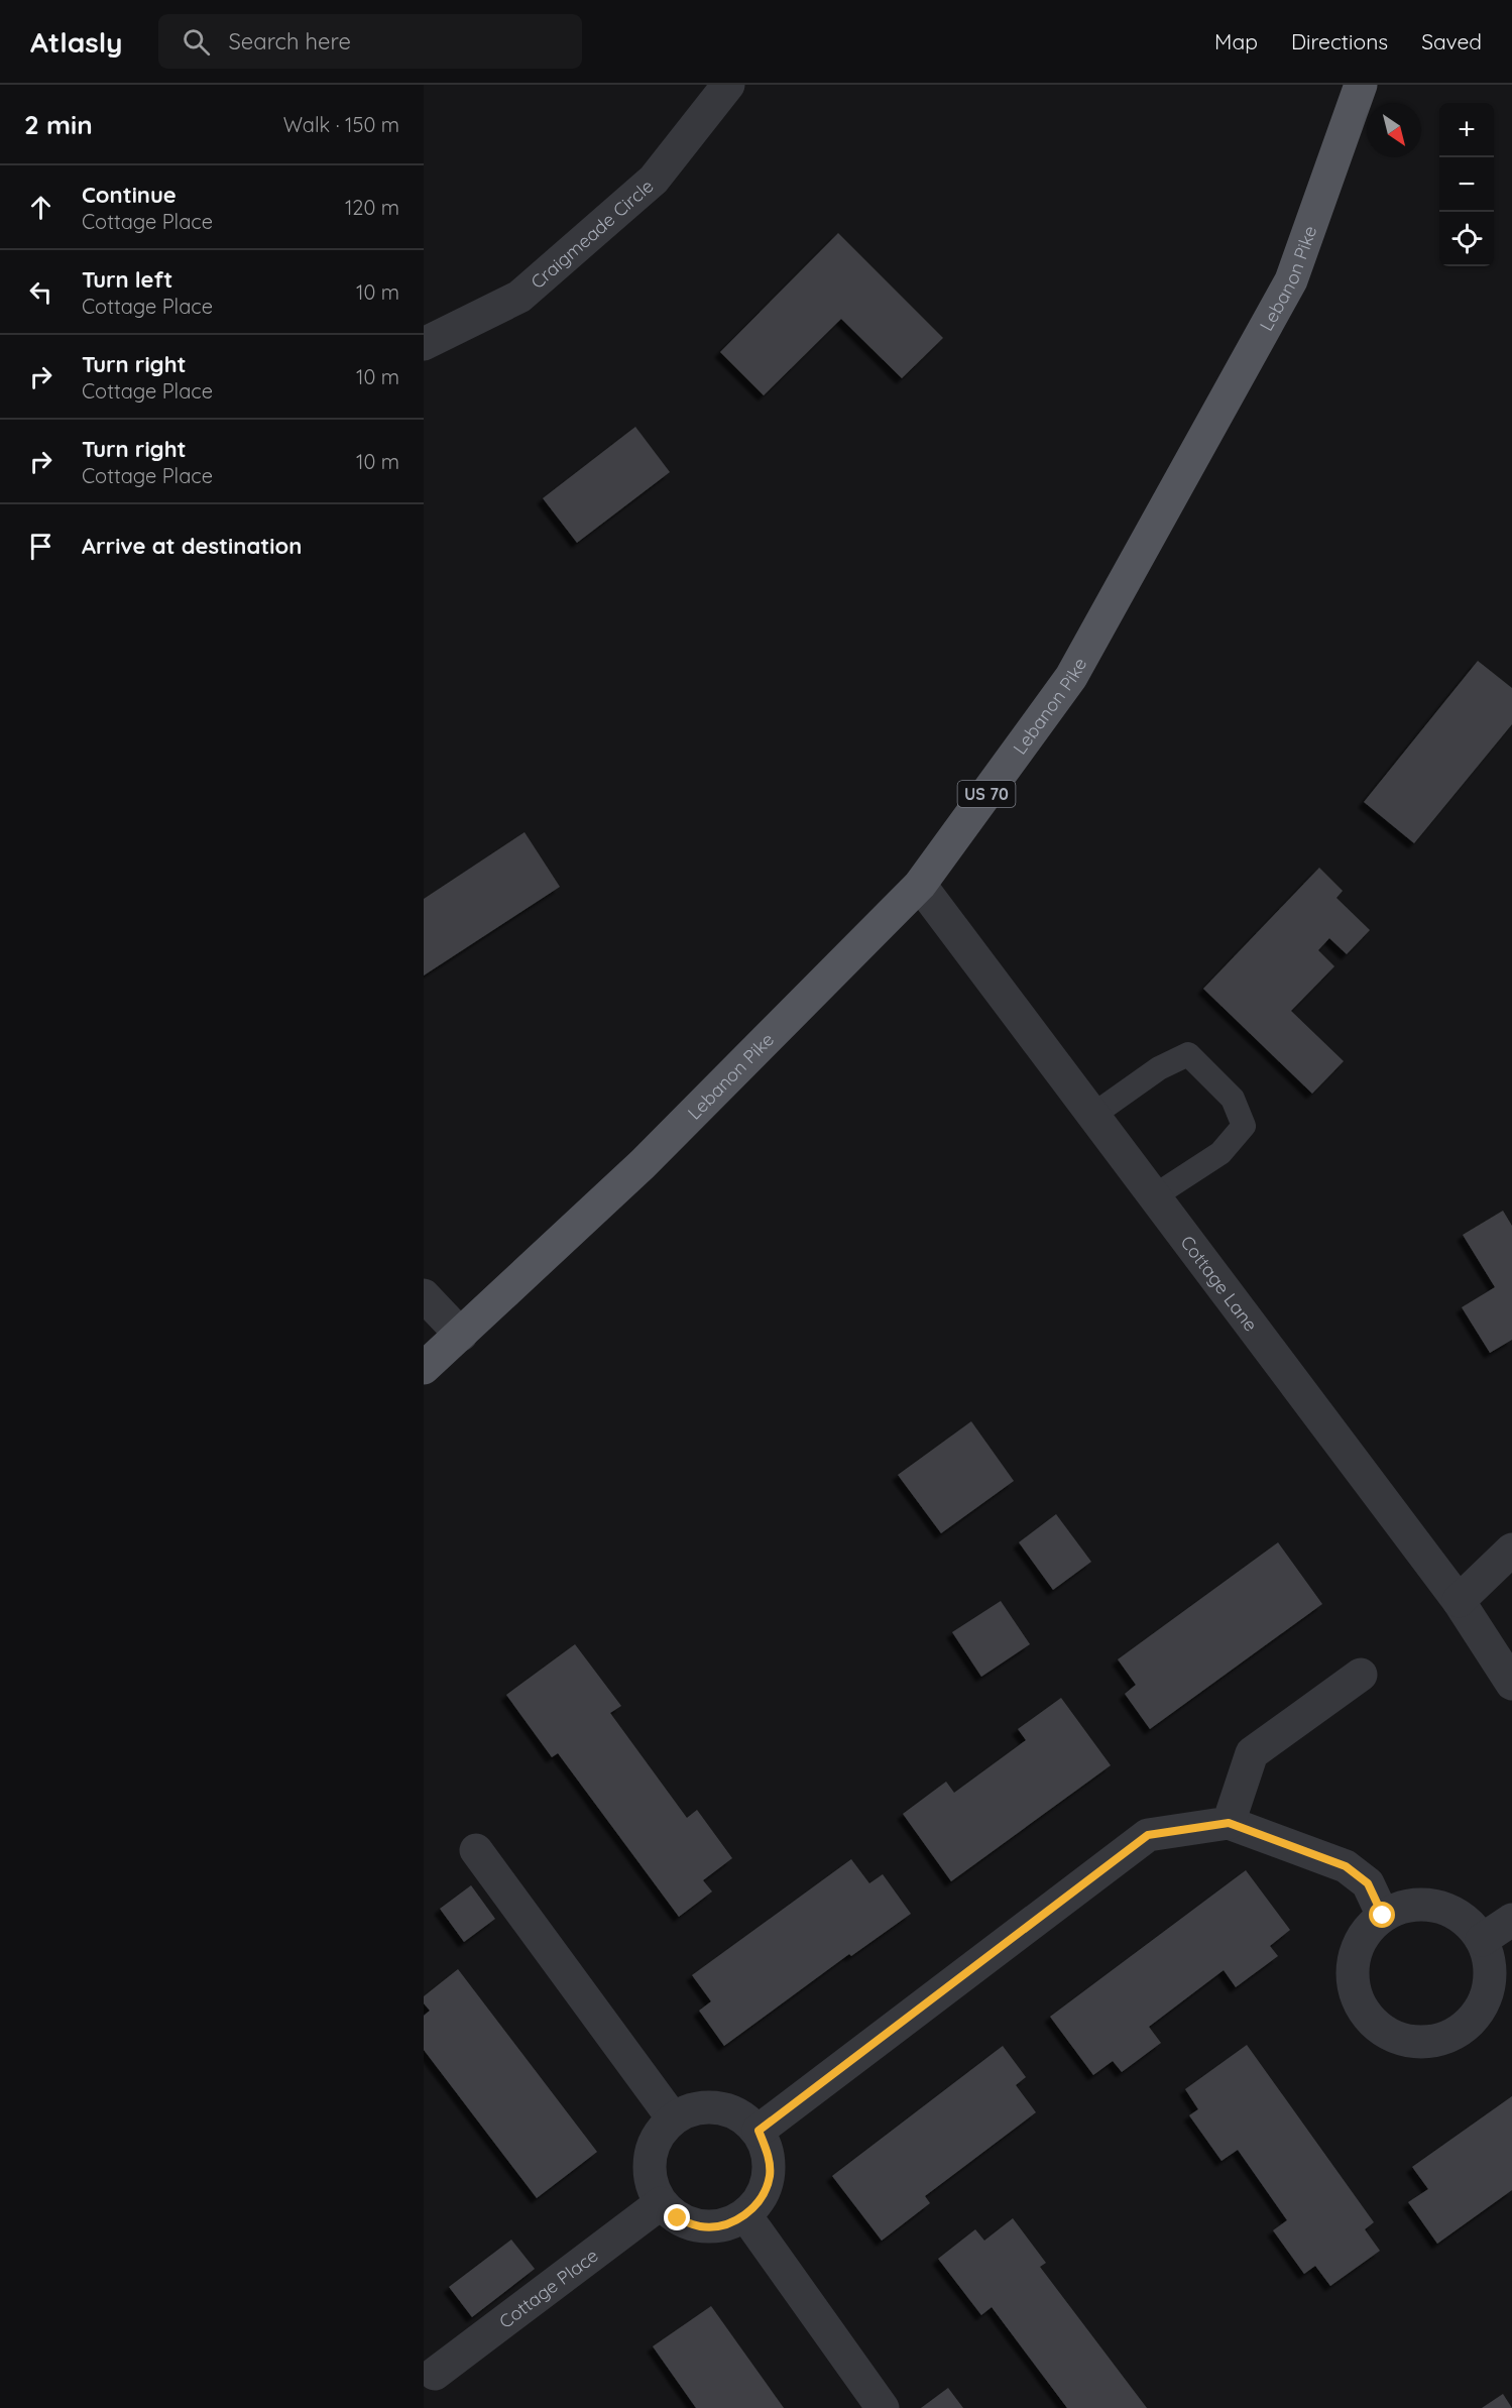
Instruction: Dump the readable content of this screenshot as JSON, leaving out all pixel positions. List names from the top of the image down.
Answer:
{
  "streets": {
    "main road": ["Lebanon Pike", "US 70"],
    "street": ["Craigmeade Circle", "Cottage Lane", "Cottage Place"]
  },
  "crossings": [
    ["Lebanon Pike", "Cottage Lane"]
  ],
  "north": "bottom right",
  "page": {
    "header": "Atlasly",
    "search": "Search here",
    "nav": ["Map", "Directions", "Saved"],
    "heading": ["2 min", "Walk · 150 m"],
    "map_buttons": ["+", "−"],
    "list": [
      ["Continue", "Cottage Place", "120 m"],
      ["Turn left", "Cottage Place", "10 m"],
      ["Turn right", "Cottage Place", "10 m"],
      ["Turn right", "Cottage Place", "10 m"],
      "Arrive at destination"
    ]
  }
}
